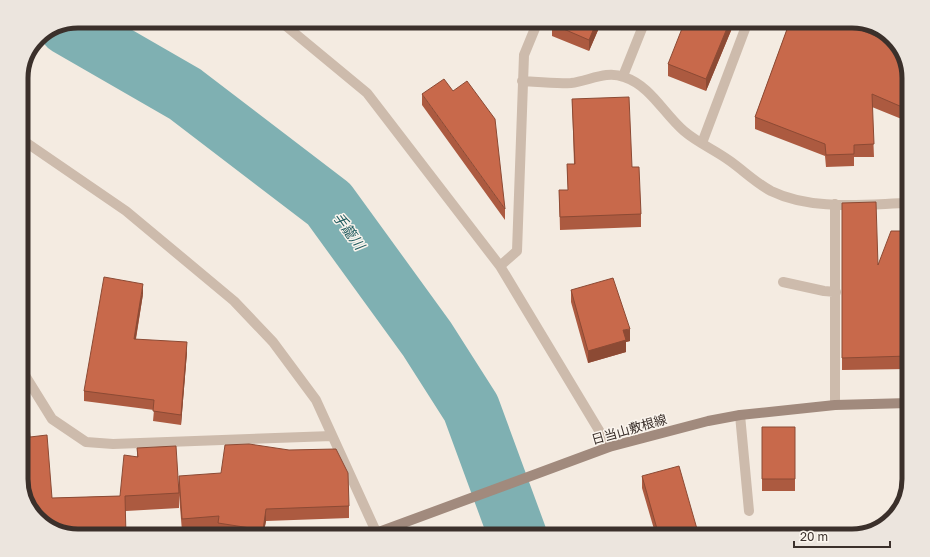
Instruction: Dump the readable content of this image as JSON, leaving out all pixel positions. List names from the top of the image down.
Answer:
{
  "streets": {
    "main road": ["日当山敷根線"]
  },
  "water": ["手籠川"],
  "scale_bar": "20 m"
}
